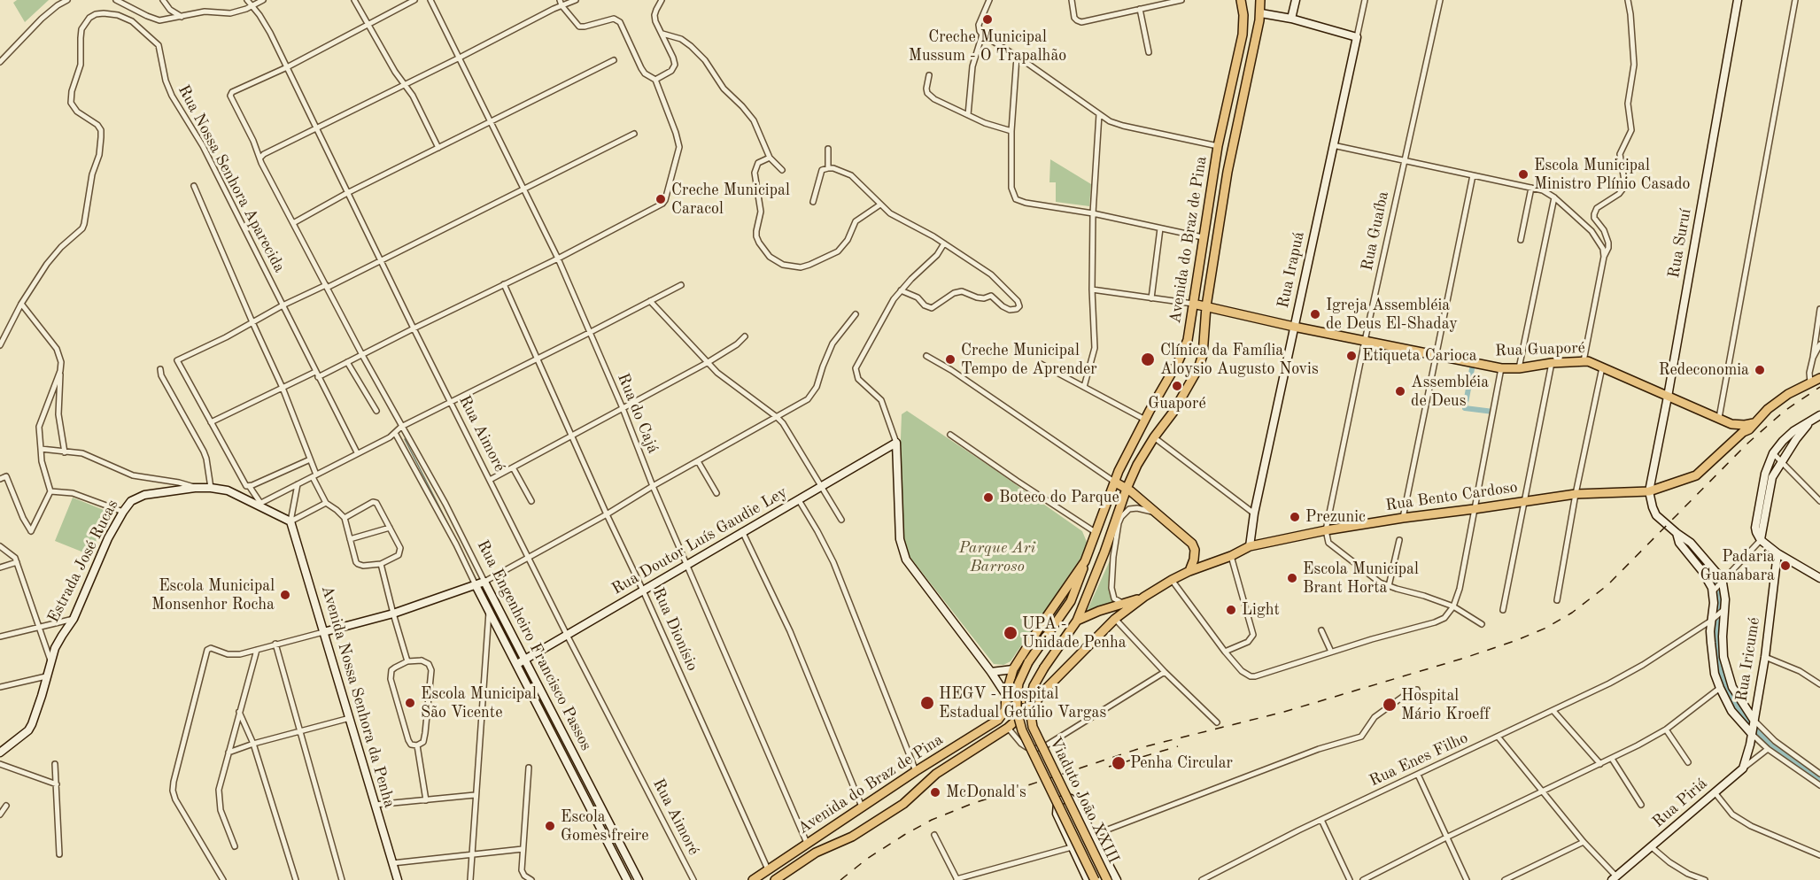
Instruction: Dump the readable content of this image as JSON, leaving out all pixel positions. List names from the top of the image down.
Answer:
{
  "streets": {
    "main road": [
      "Avenida do Braz de Pina",
      "Rua Guaporé",
      "Rua Bento Cardoso",
      "Viaduto João XXIII"
    ],
    "street": [
      "Rua Nossa Senhora Aparecida",
      "Rua Guaíba",
      "Rua Suruí",
      "Rua Irapuá",
      "Rua do Cajá",
      "Rua Aimoré",
      "Rua Doutor Luís Gaudie Ley",
      "Estrada José Rucas",
      "Rua Dionísio",
      "Rua Engenheiro Francisco Passos",
      "Rua Iricumé",
      "Avenida Nossa Senhora da Penha",
      "Rua Enes Filho",
      "Rua Piriá"
    ]
  },
  "crossings": [
    ["Rua Guaíba", "Rua Guaporé"],
    ["Rua Guaíba", "Rua Bento Cardoso"],
    ["Avenida do Braz de Pina", "Rua Guaporé"],
    ["Avenida do Braz de Pina", "Rua do Cajá"],
    ["Avenida do Braz de Pina", "Rua Bento Cardoso"],
    ["Avenida do Braz de Pina", "Rua Dionísio"],
    ["Avenida do Braz de Pina", "Viaduto João XXIII"],
    ["Rua Suruí", "Rua Guaporé"],
    ["Rua Suruí", "Rua Bento Cardoso"],
    ["Rua Irapuá", "Rua Guaporé"],
    ["Rua Irapuá", "Rua Bento Cardoso"],
    ["Rua Guaporé", "Rua Bento Cardoso"],
    ["Rua do Cajá", "Rua Doutor Luís Gaudie Ley"],
    ["Rua Aimoré", "Rua Doutor Luís Gaudie Ley"],
    ["Rua Aimoré", "Rua Engenheiro Francisco Passos"],
    ["Rua Doutor Luís Gaudie Ley", "Rua Dionísio"],
    ["Rua Doutor Luís Gaudie Ley", "Rua Engenheiro Francisco Passos"],
    ["Estrada José Rucas", "Avenida Nossa Senhora da Penha"],
    ["Rua Iricumé", "Rua Piriá"]
  ],
  "parks": ["Parque Ari Barroso"],
  "places": [
    "Creche Municipal Mussum - O Trapalhão",
    "Escola Municipal Ministro Plínio Casado",
    "Creche Municipal Caracol",
    "Igreja Assembléia de Deus El-Shaday",
    "Etiqueta Carioca",
    "Creche Municipal Tempo de Aprender",
    "Clínica da Família Aloysio Augusto Novis",
    "Redeconomia",
    "Guaporé",
    "Assembléia de Deus",
    "Boteco do Parque",
    "Prezunic",
    "Padaria Guanabara",
    "Escola Municipal Brant Horta",
    "Escola Municipal Monsenhor Rocha",
    "Light",
    "UPA - Unidade Penha",
    "Escola Municipal São Vicente",
    "HEGV - Hospital Estadual Getúlio Vargas",
    "Hospital Mário Kroeff",
    "Penha Circular",
    "McDonald's",
    "Escola Gomes freire"
  ]
}
